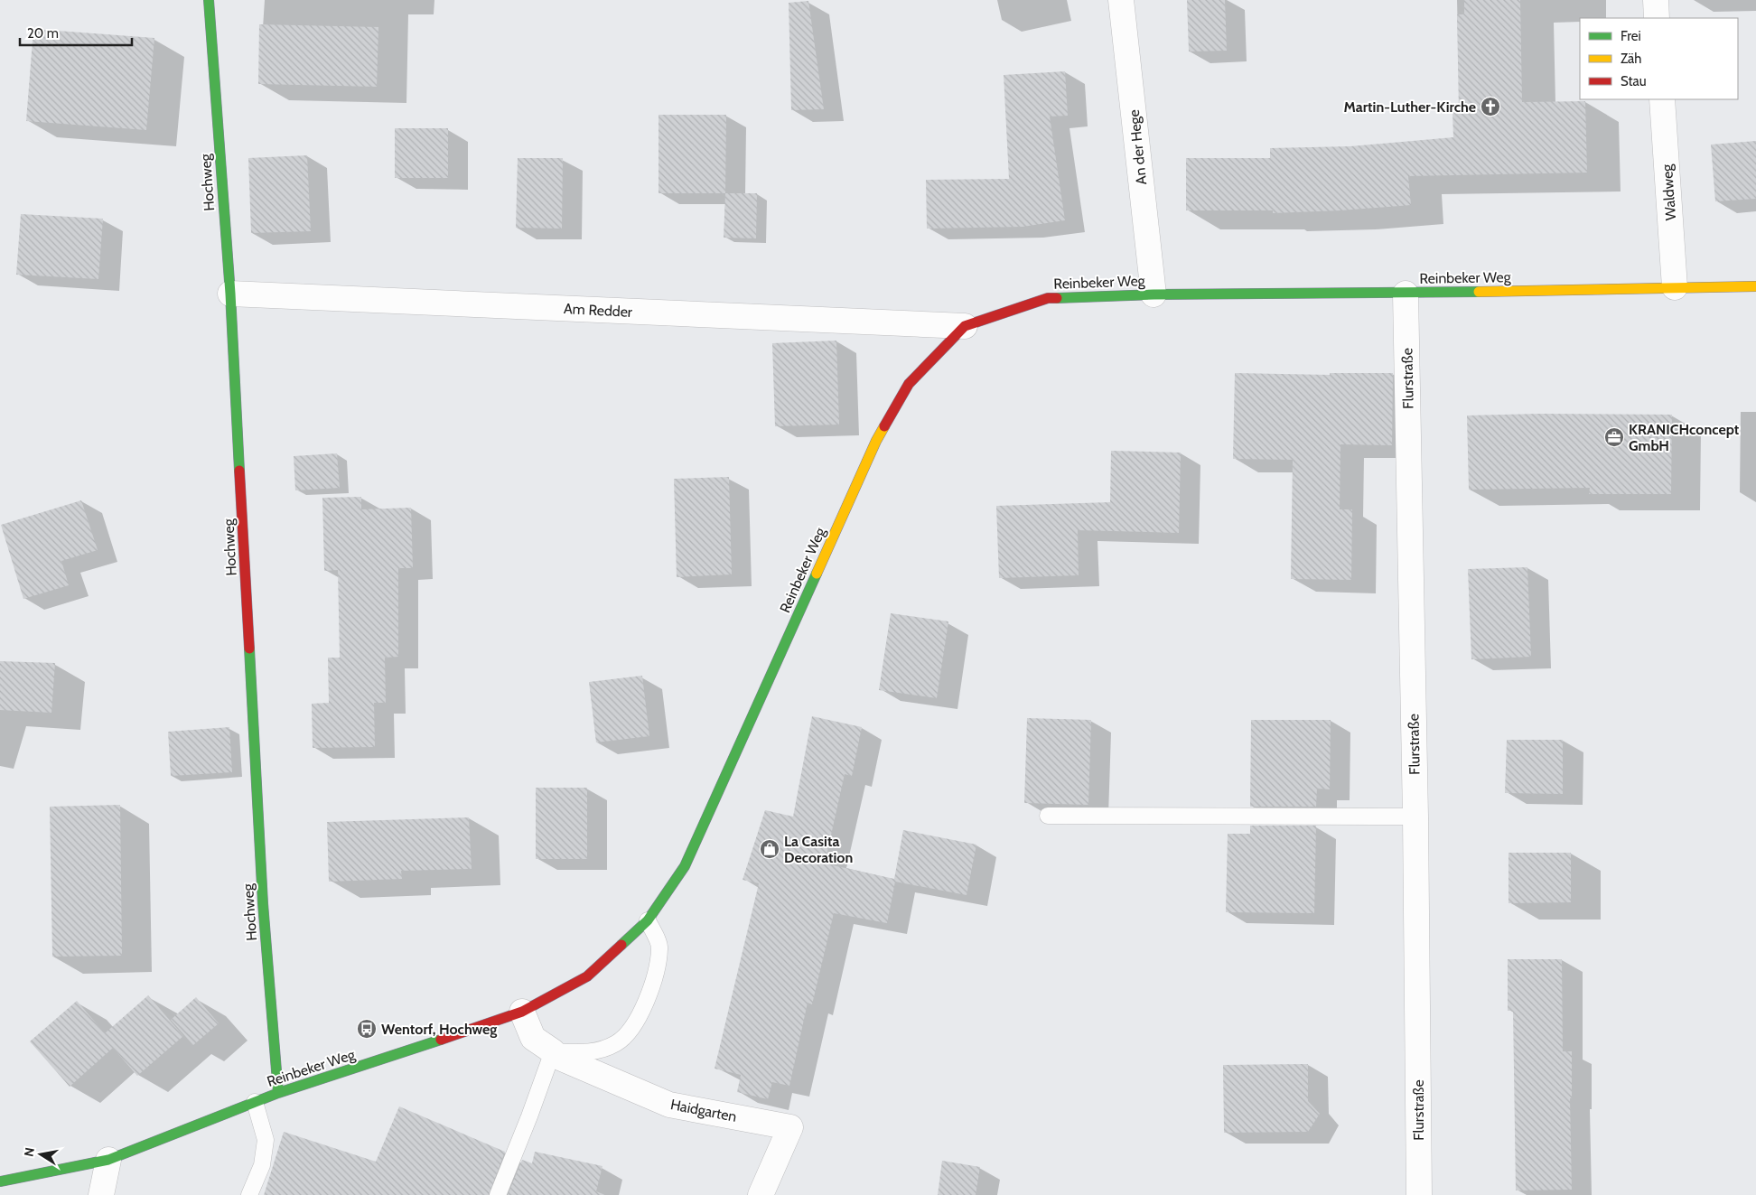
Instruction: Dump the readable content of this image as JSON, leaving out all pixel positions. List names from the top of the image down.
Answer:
{
  "streets": {
    "main road": ["Hochweg", "Reinbeker Weg"],
    "street": [
      "An der Hege",
      "Waldweg",
      "Am Redder",
      "Flurstraße",
      "Haidgarten"
    ]
  },
  "crossings": [
    ["An der Hege", "Reinbeker Weg"],
    ["Hochweg", "Reinbeker Weg"],
    ["Hochweg", "Am Redder"],
    ["Waldweg", "Reinbeker Weg"],
    ["Reinbeker Weg", "Am Redder"],
    ["Reinbeker Weg", "Flurstraße"],
    ["Reinbeker Weg", "Haidgarten"]
  ],
  "places": {
    "church": ["Martin-Luther-Kirche"],
    "office": ["KRANICHconcept GmbH"],
    "shop": ["La Casita Decoration"],
    "bus stop": ["Wentorf, Hochweg"]
  },
  "legend": ["Frei", "Zäh", "Stau"],
  "scale_bar": "20 m",
  "north": "left"
}
